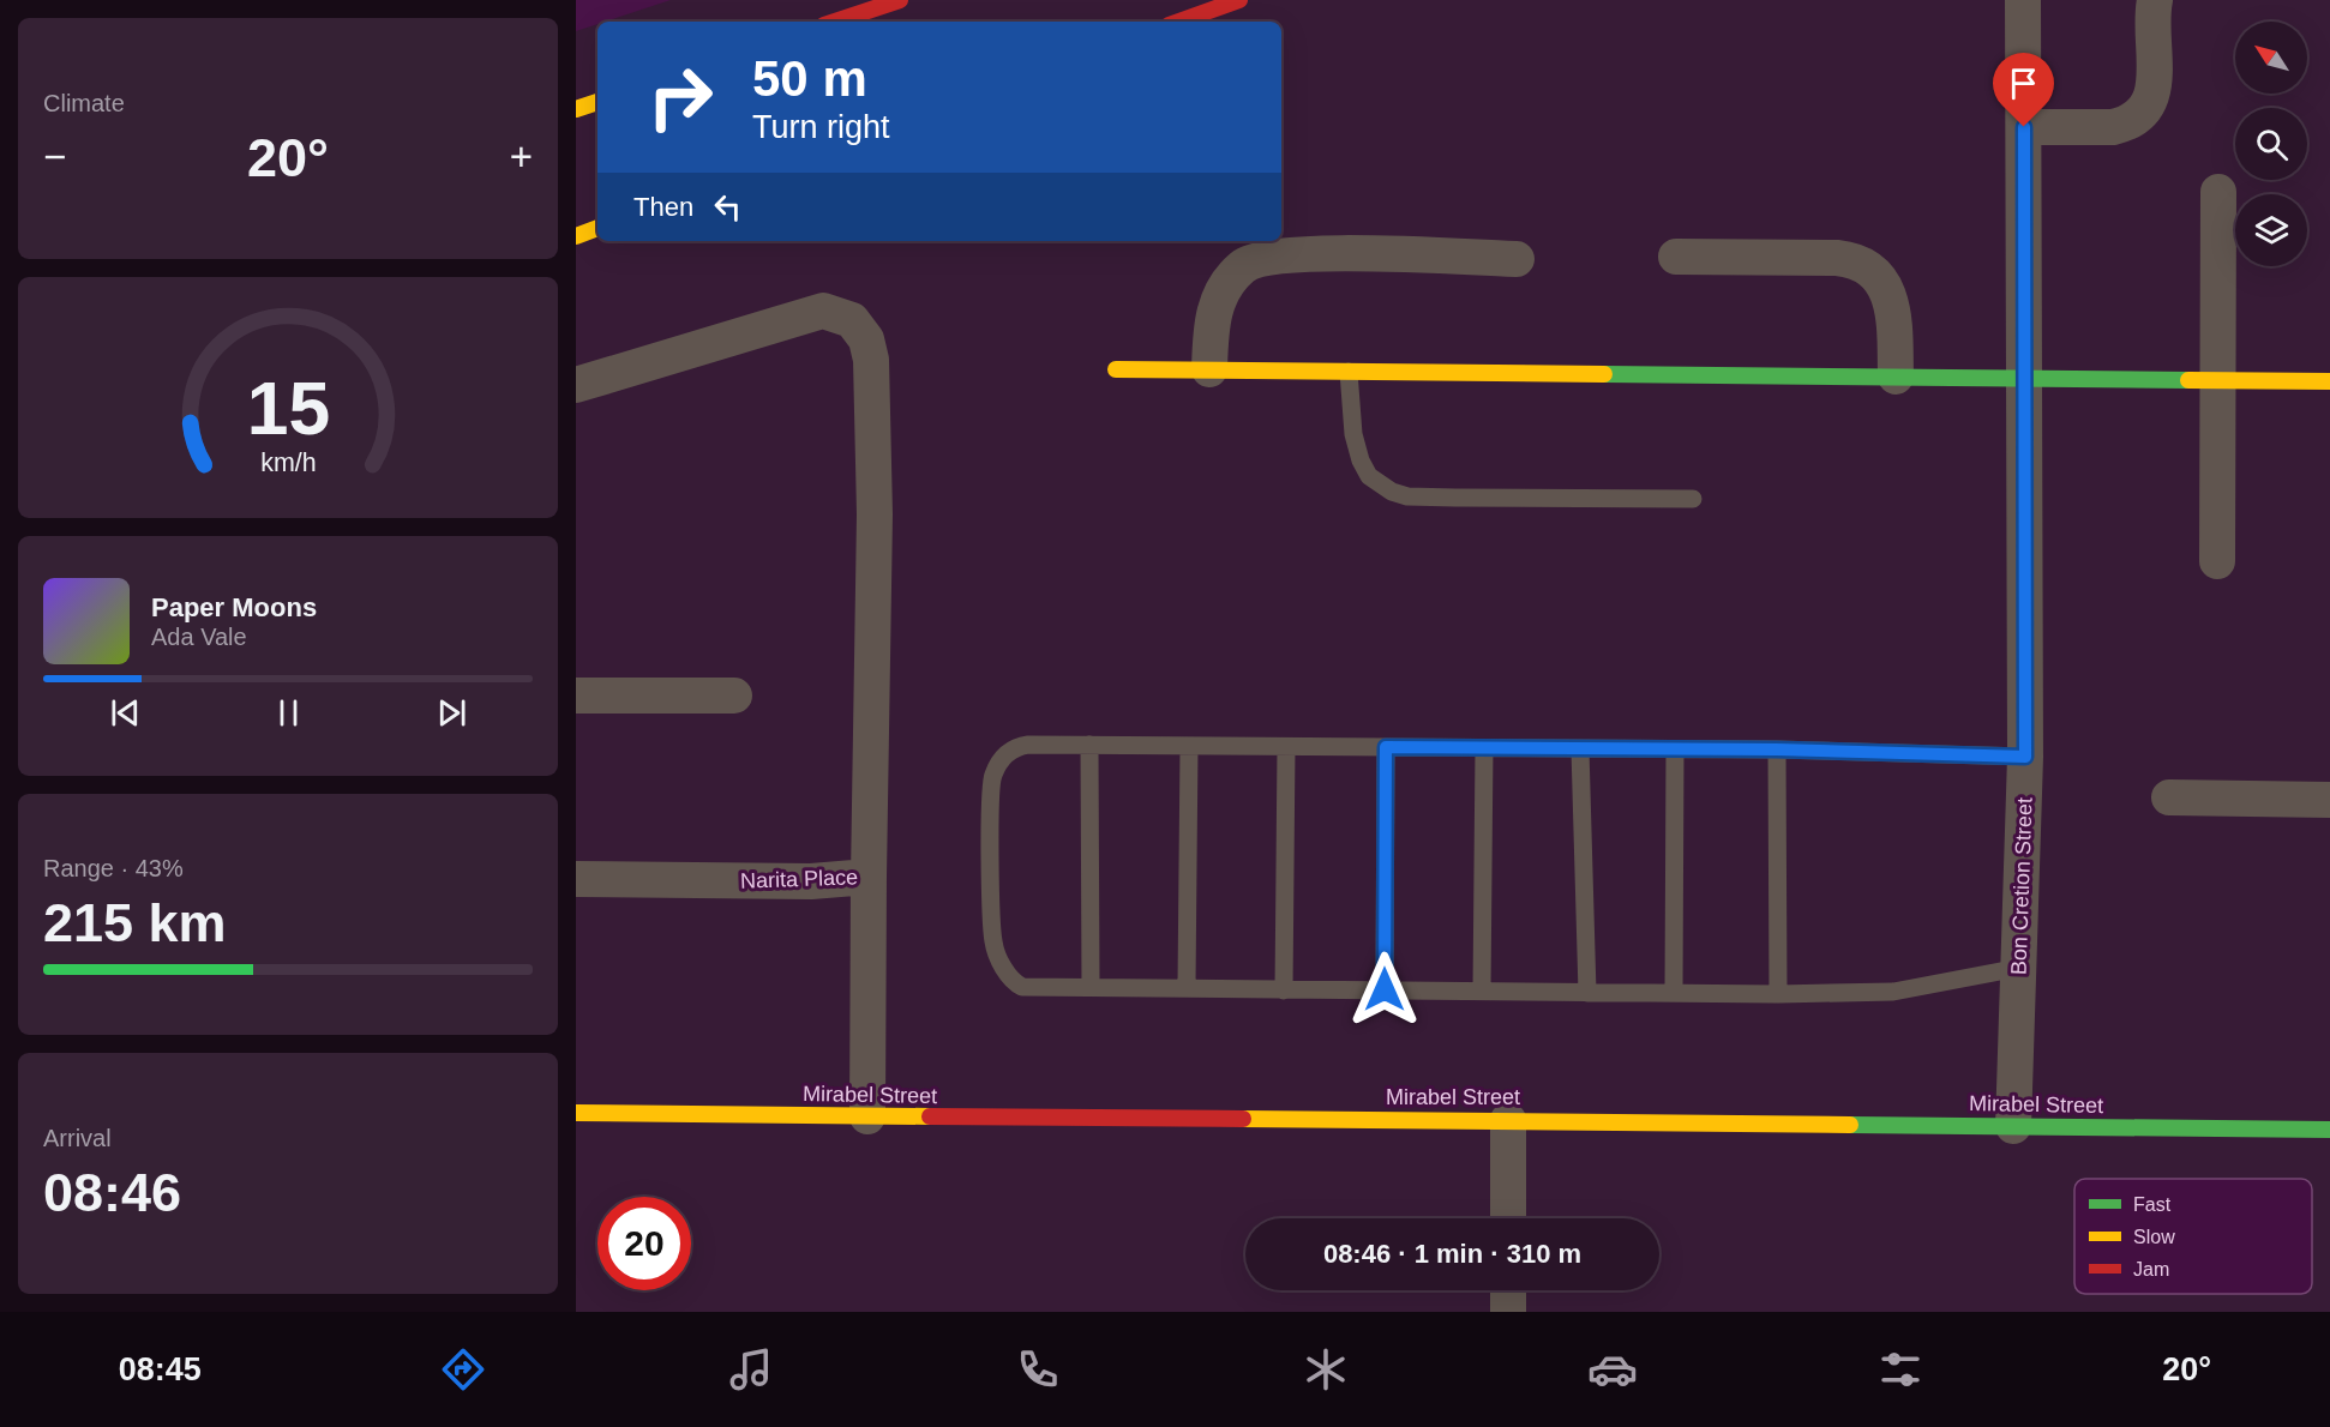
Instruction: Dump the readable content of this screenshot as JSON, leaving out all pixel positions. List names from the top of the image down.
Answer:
{
  "streets": {
    "street": ["Narita Place", "Bon Cretion Street", "Mirabel Street"]
  },
  "crossings": [
    ["Narita Place", "Mirabel Street"],
    ["Bon Cretion Street", "Mirabel Street"]
  ],
  "legend": ["Fast", "Slow", "Jam"],
  "north": "top left",
  "page": {
    "tile": [
      "Climate",
      ["Range · 43%", "215 km"],
      ["Arrival", "08:46"]
    ],
    "turn": ["50 m", "Turn right"],
    "heat": ["−", "20°", "+"],
    "then": "Then",
    "song": ["Paper Moons", "Ada Vale"],
    "limit": "20",
    "trip": "08:46 · 1 min · 310 m",
    "tabs": ["08:45", "20°"],
    "gauge": ["15", "km/h"]
  }
}
